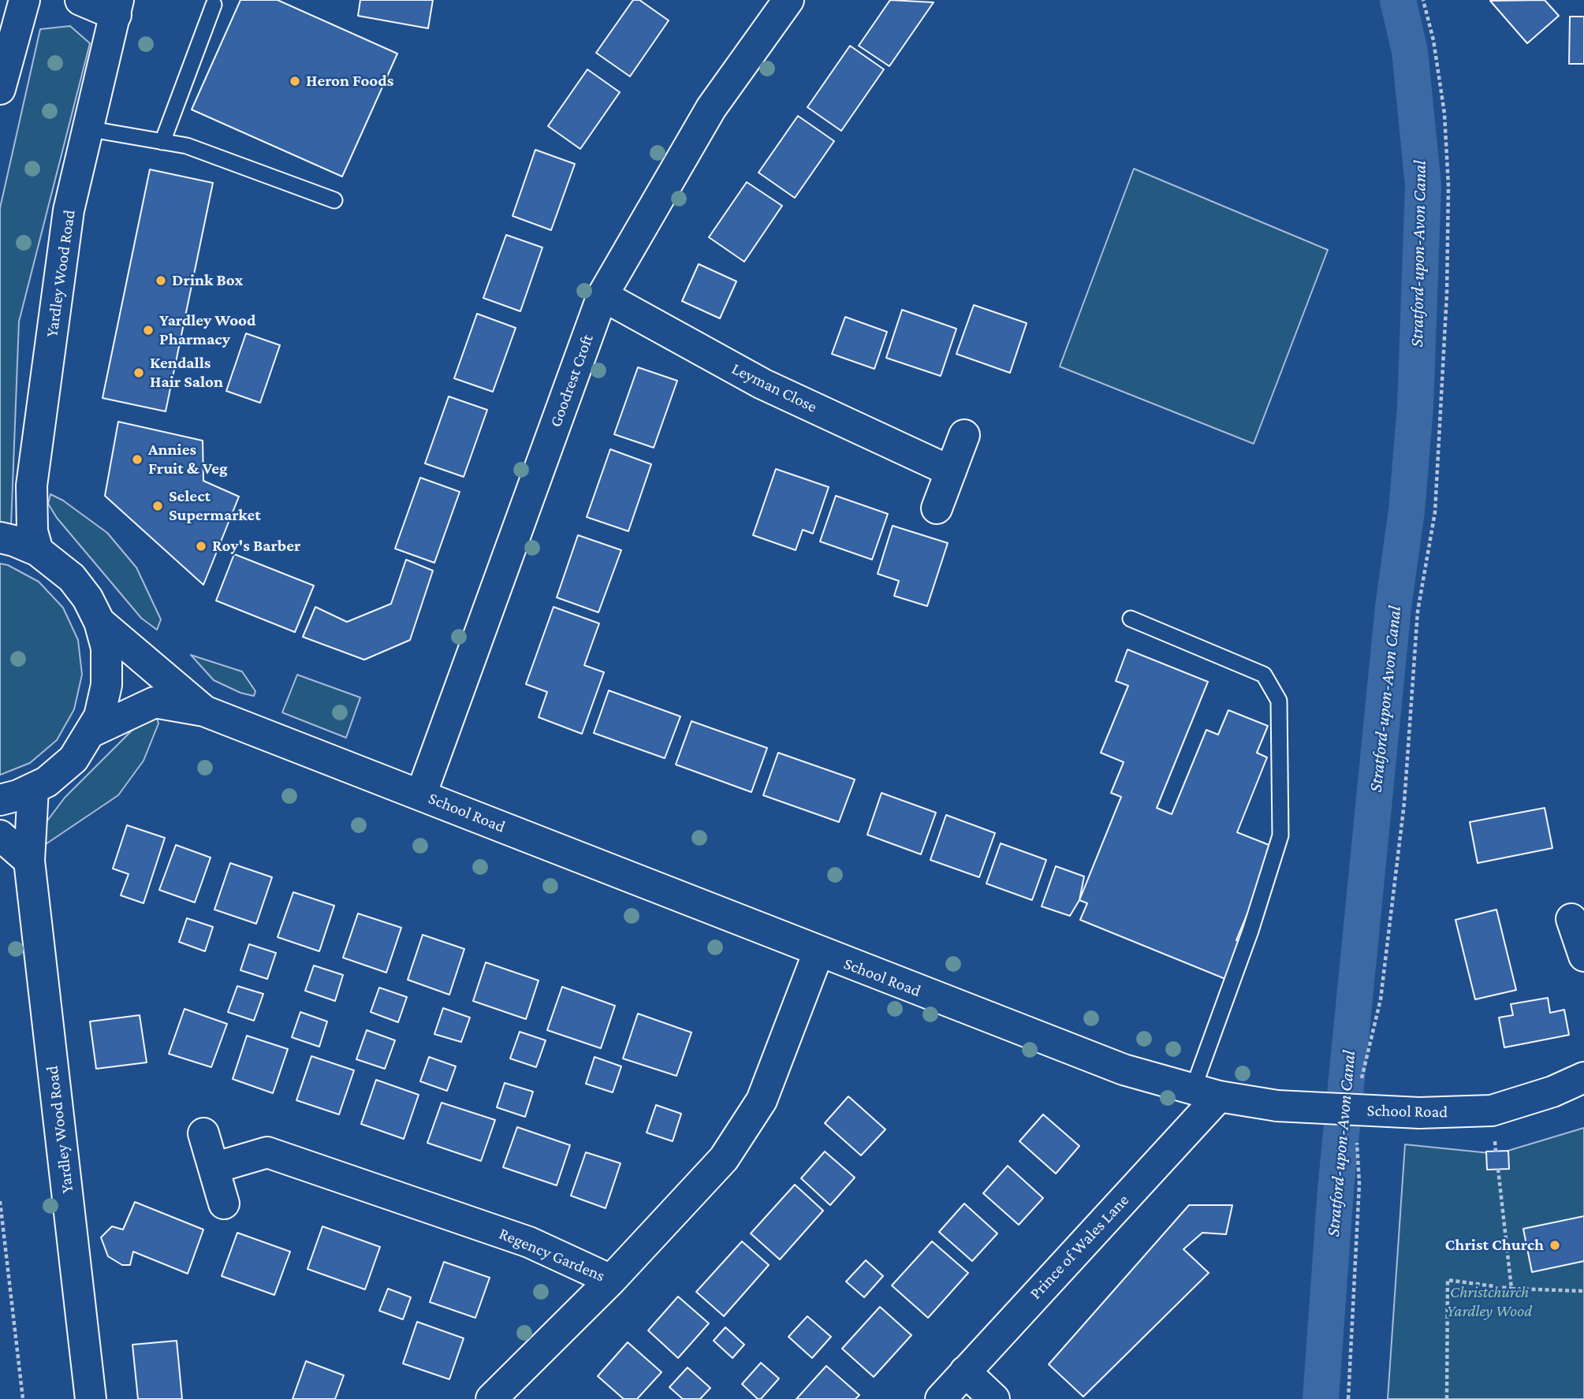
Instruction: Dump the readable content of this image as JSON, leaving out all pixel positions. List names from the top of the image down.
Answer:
{
  "streets": {
    "street": [
      "Yardley Wood Road",
      "Goodrest Croft",
      "Leyman Close",
      "School Road",
      "Prince of Wales Lane",
      "Regency Gardens"
    ]
  },
  "crossings": [
    ["Goodrest Croft", "Leyman Close"],
    ["Goodrest Croft", "School Road"],
    ["School Road", "Prince of Wales Lane"],
    ["School Road", "Regency Gardens"]
  ],
  "water": ["Stratford-upon-Avon Canal"],
  "parks": ["Christchurch Yardley Wood"],
  "places": [
    "Heron Foods",
    "Drink Box",
    "Yardley Wood Pharmacy",
    "Kendalls Hair Salon",
    "Annies Fruit & Veg",
    "Select Supermarket",
    "Roy's Barber",
    "Christ Church"
  ]
}
